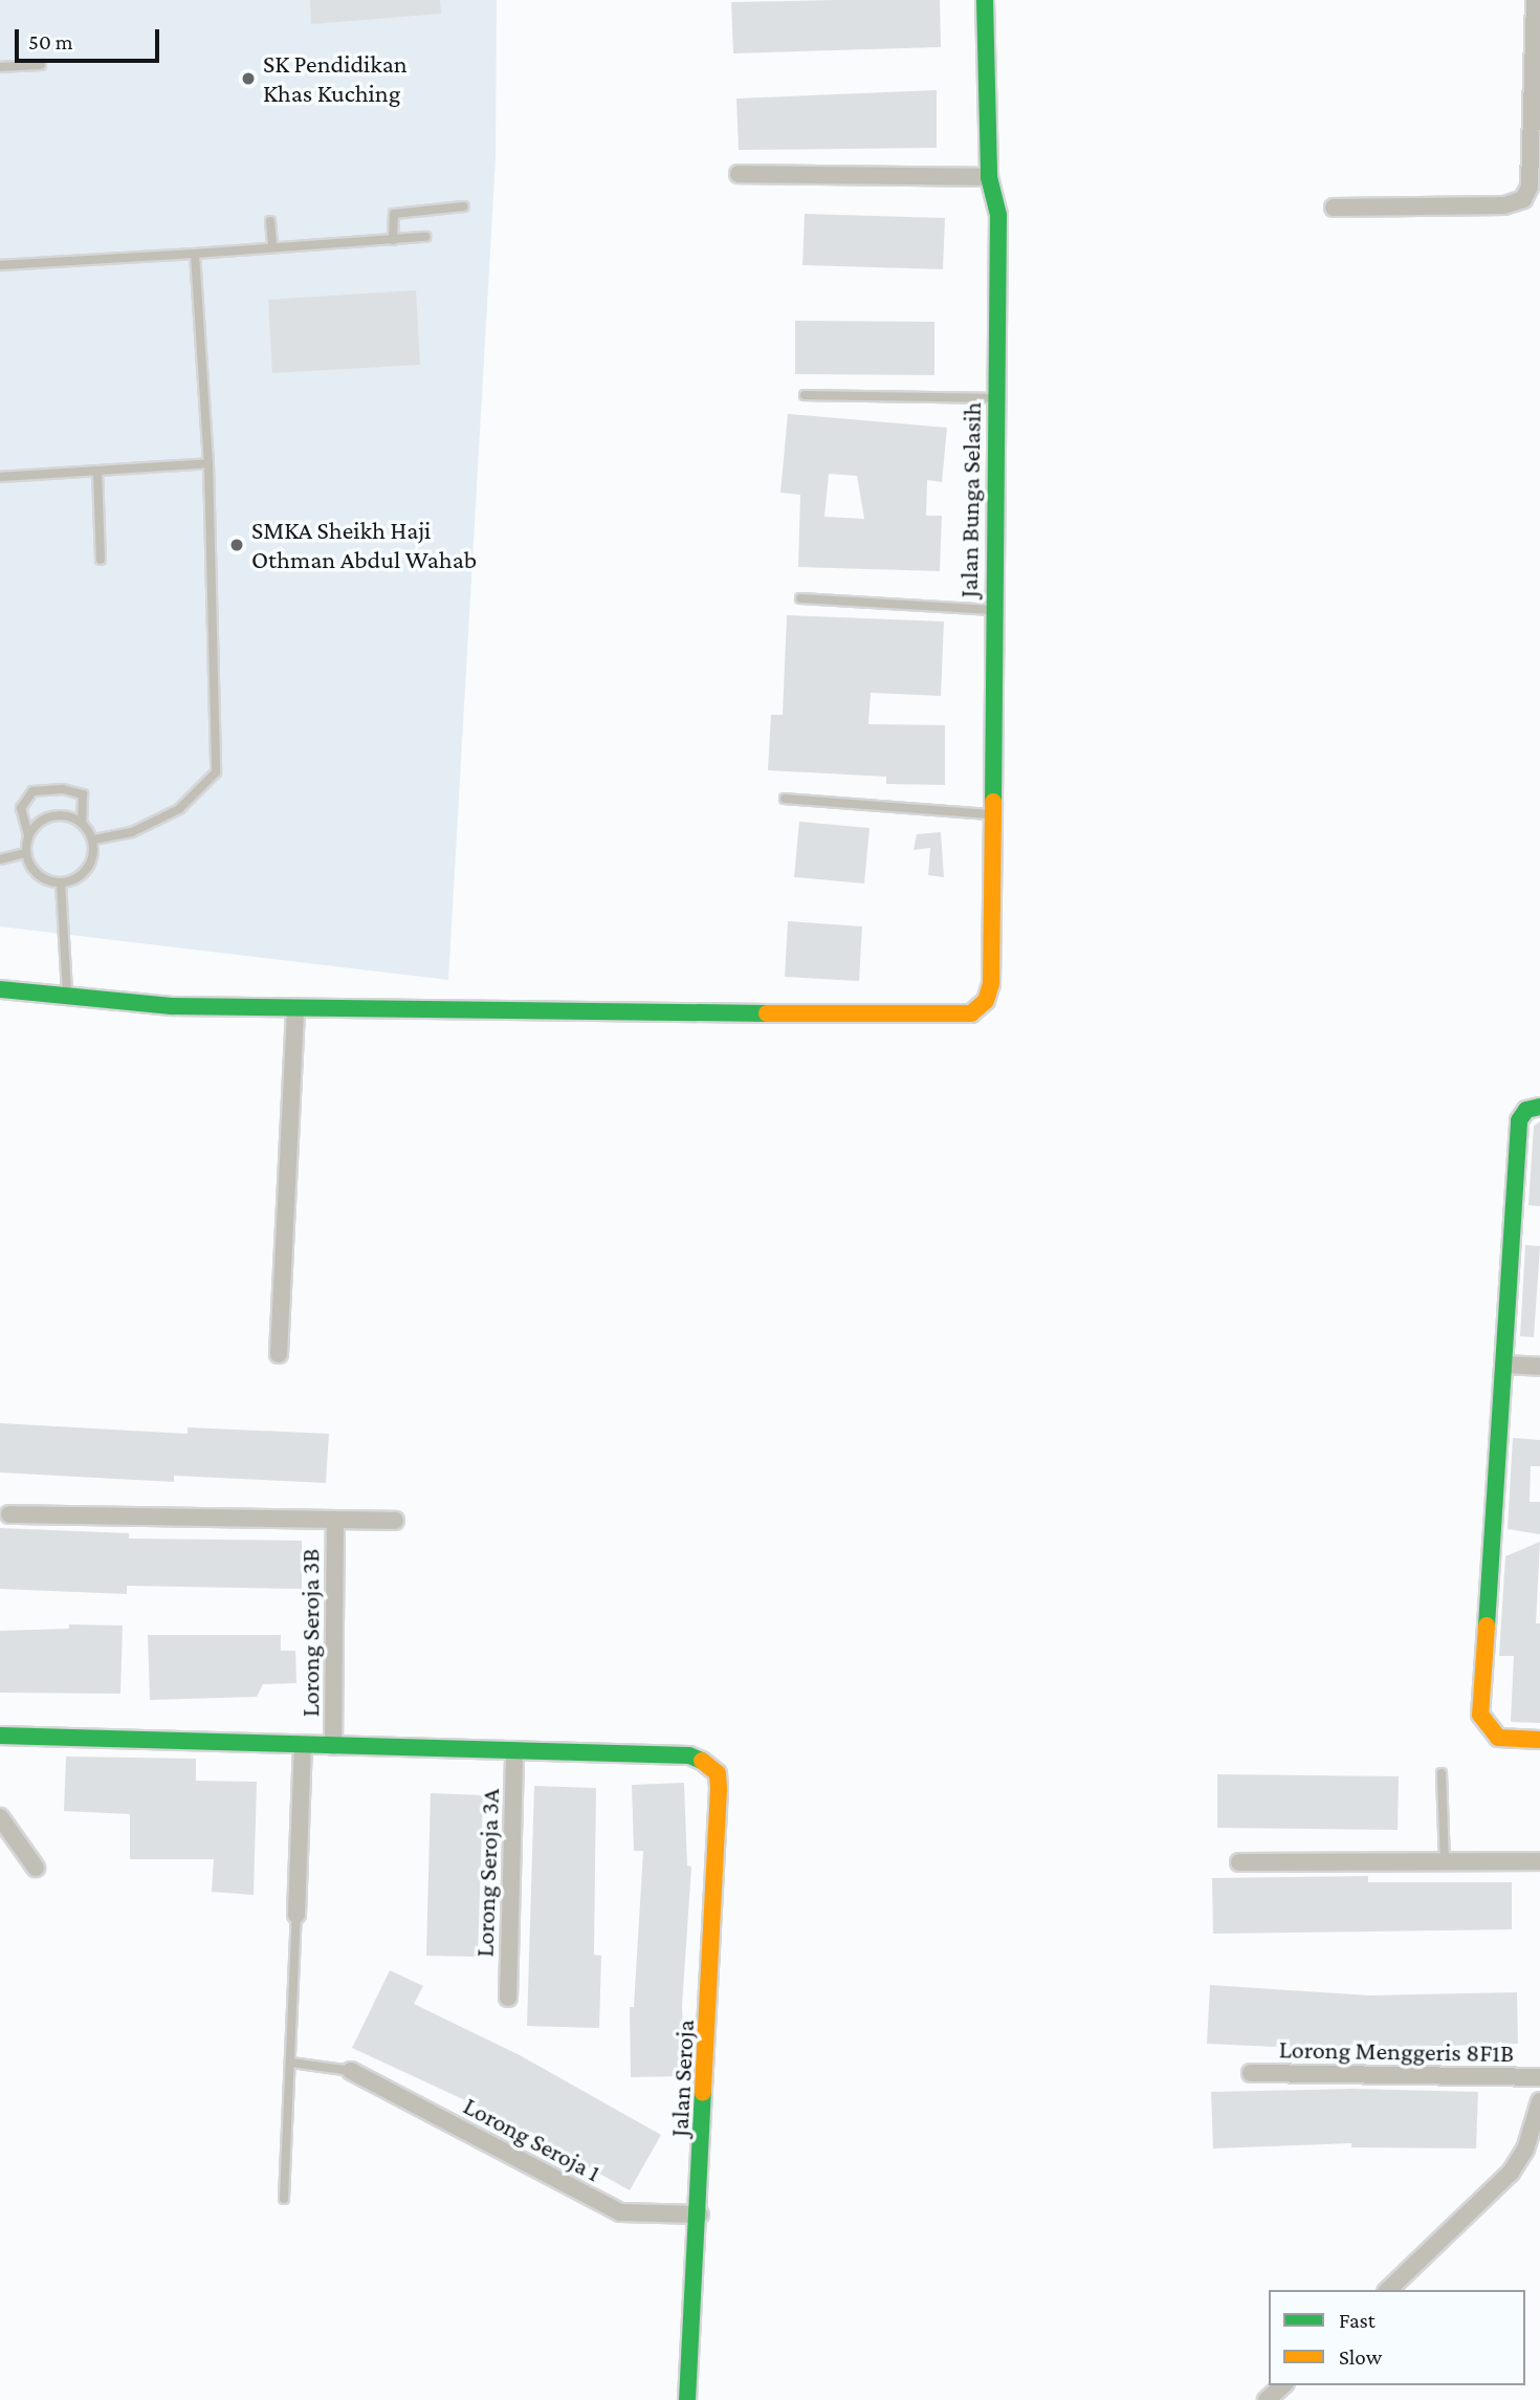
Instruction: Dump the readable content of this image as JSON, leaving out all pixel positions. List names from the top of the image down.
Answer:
{
  "streets": {
    "street": [
      "Jalan Bunga Selasih",
      "Lorong Seroja 3B",
      "Lorong Seroja 3A",
      "Lorong Menggeris 8F1B",
      "Jalan Seroja",
      "Lorong Seroja 1"
    ]
  },
  "crossings": [
    ["Lorong Seroja 3A", "Jalan Seroja"],
    ["Jalan Seroja", "Lorong Seroja 1"]
  ],
  "places": ["SK Pendidikan Khas Kuching", "SMKA Sheikh Haji Othman Abdul Wahab"],
  "legend": ["Fast", "Slow"],
  "scale_bar": "50 m"
}
